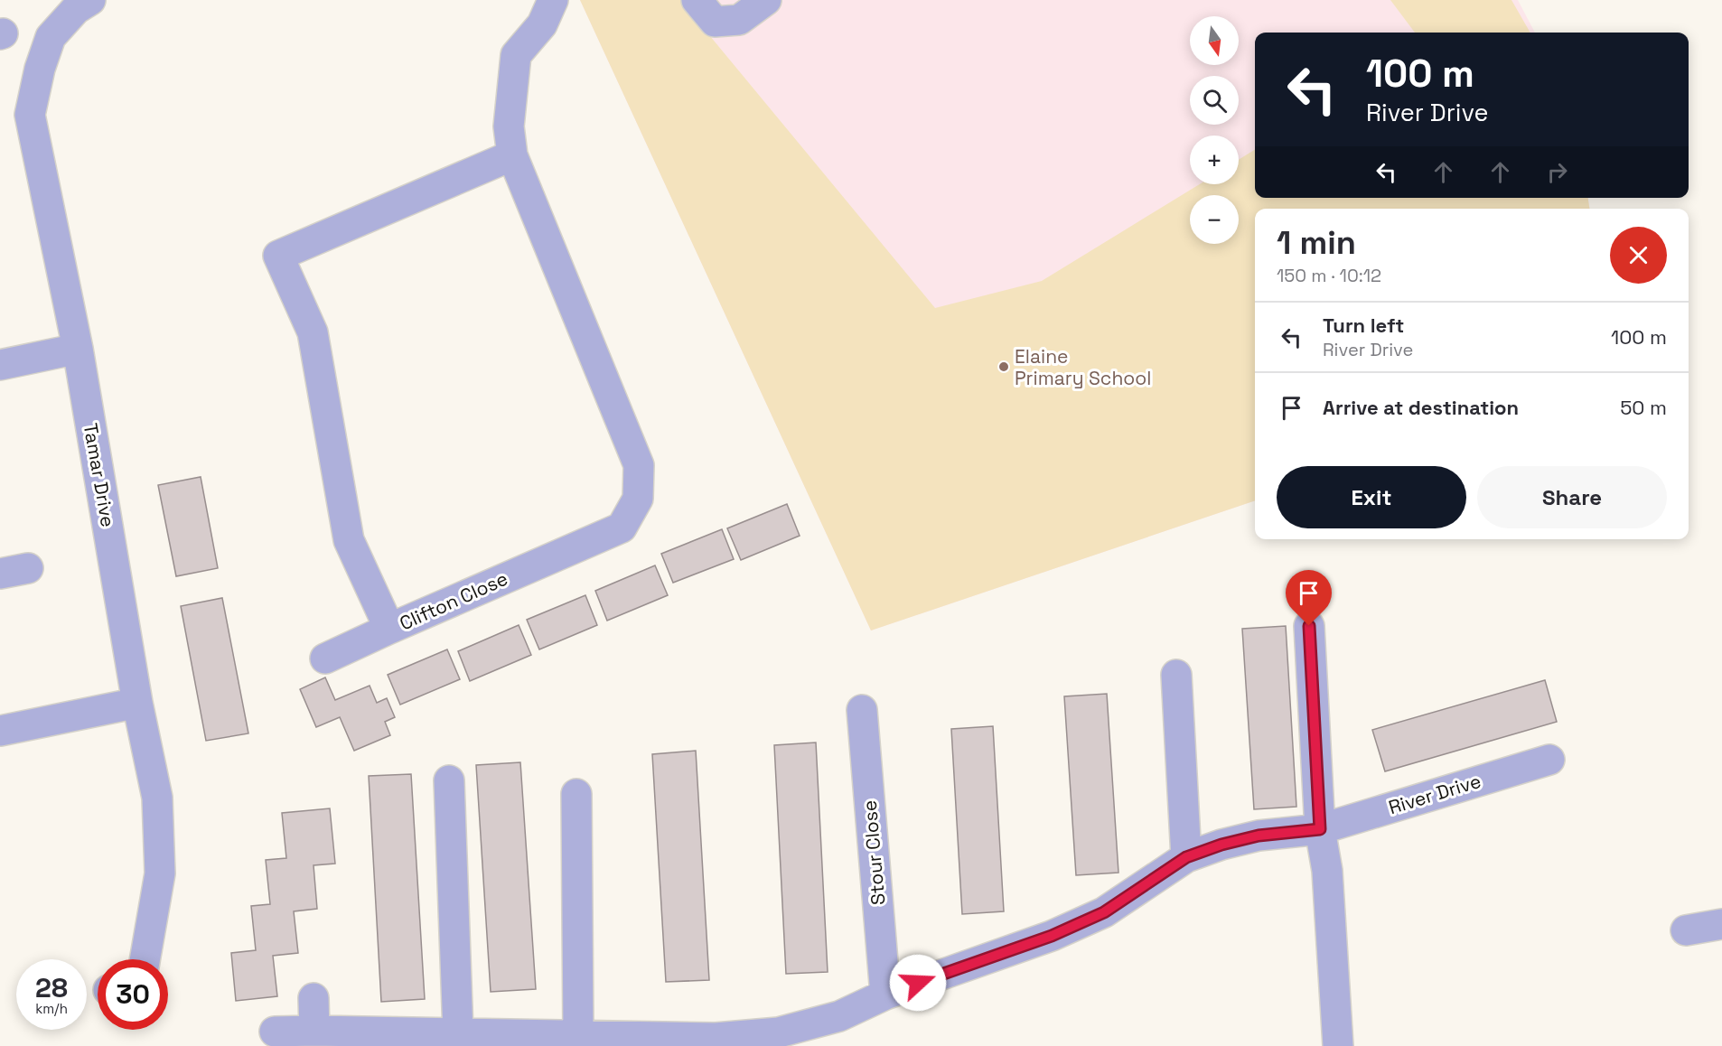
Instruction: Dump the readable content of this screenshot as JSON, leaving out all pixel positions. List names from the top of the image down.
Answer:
{
  "streets": {
    "street": [
      "Tamar Drive",
      "Clifton Close",
      "River Drive",
      "Stour Close"
    ]
  },
  "places": ["Elaine Primary School"],
  "north": "bottom",
  "page": {
    "map_buttons": ["+", "−"],
    "turn": ["100 m", "River Drive"],
    "heading": ["1 min", "150 m · 10:12"],
    "list": [
      {
        "name": "Turn left",
        "note": "River Drive",
        "value": "100 m"
      },
      {
        "name": "Arrive at destination",
        "value": "50 m"
      }
    ],
    "buttons": ["Exit", "Share"],
    "speed": "28 km/h",
    "limit": "30"
  }
}
